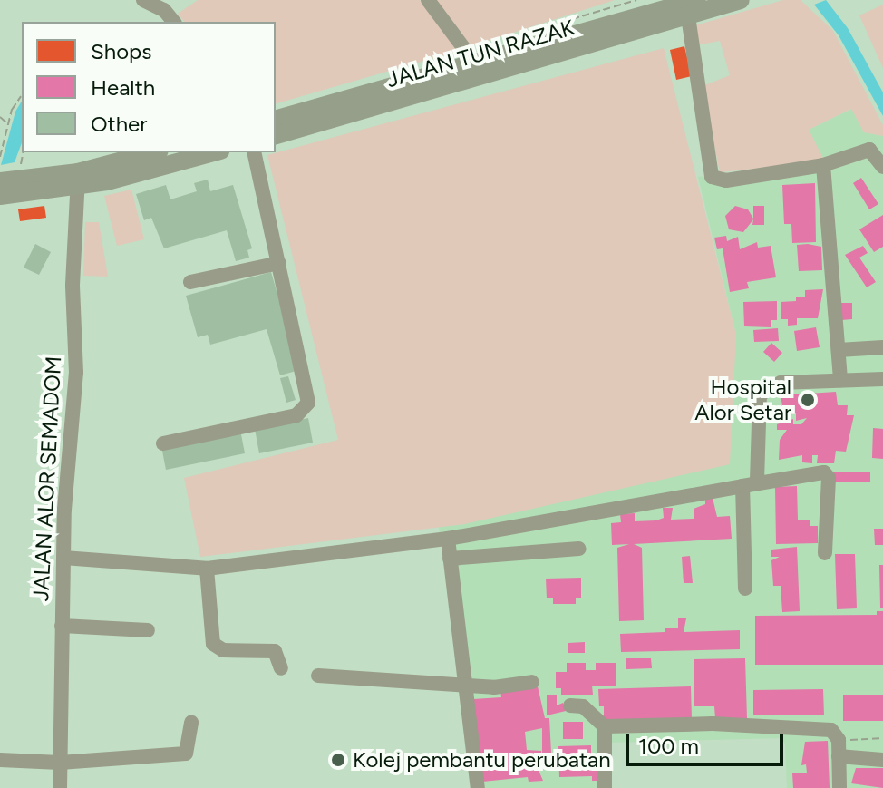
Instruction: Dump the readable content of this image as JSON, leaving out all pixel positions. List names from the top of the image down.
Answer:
{
  "streets": {
    "main road": ["JALAN TUN RAZAK"],
    "street": ["JALAN ALOR SEMADOM"]
  },
  "places": ["Hospital Alor Setar", "Kolej pembantu perubatan"],
  "legend": ["Shops", "Health", "Other"],
  "scale_bar": "100 m"
}
